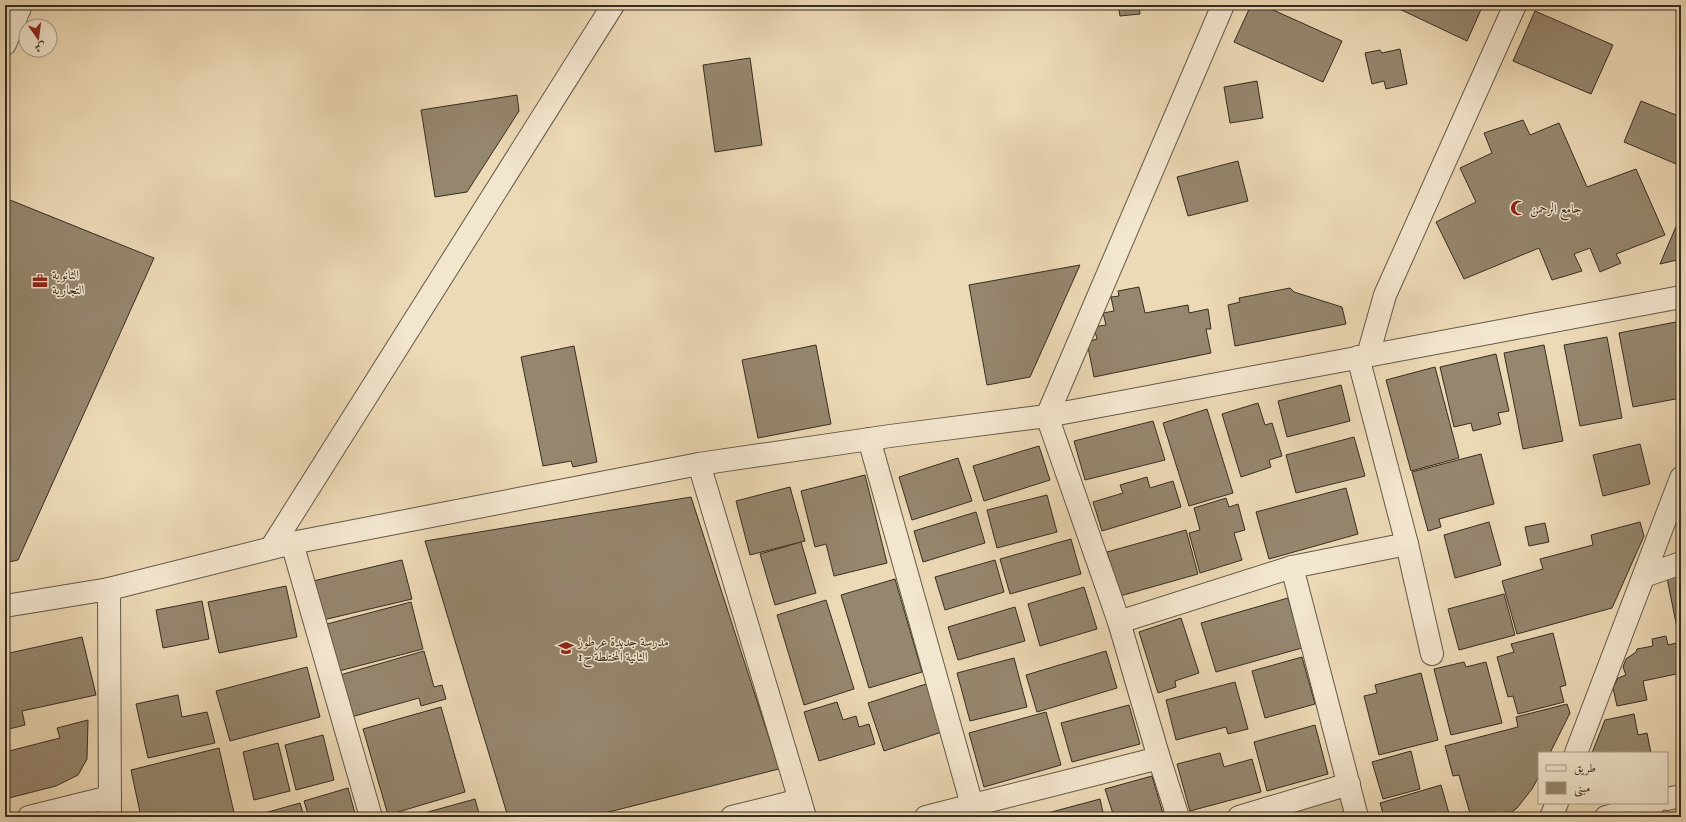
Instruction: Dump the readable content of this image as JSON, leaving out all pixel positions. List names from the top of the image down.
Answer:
{
  "places": {
    "mosque": ["جامع الرحمن"],
    "office": ["الثانوية التجارية"],
    "school or university": ["مدرسة جديدة عرطوز الثانية المختلطة ح1"]
  },
  "legend": ["طريق", "مبنى"],
  "north": "bottom"
}
